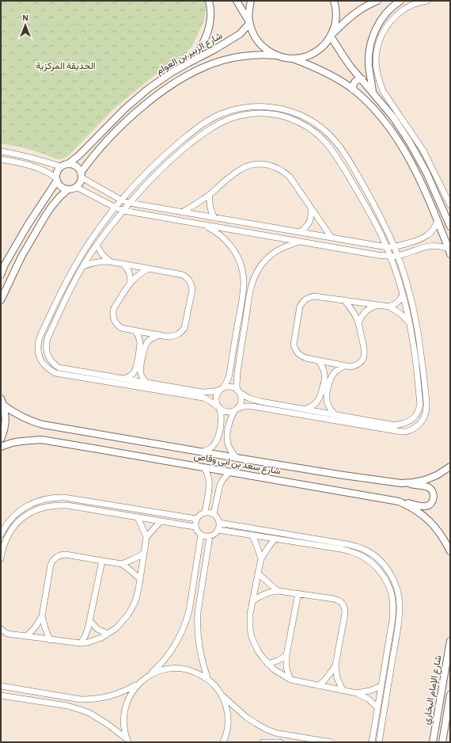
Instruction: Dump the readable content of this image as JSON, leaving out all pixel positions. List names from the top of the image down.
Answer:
{
  "streets": {
    "street": ["شارع الزبير بن العوام", "شارع سعد بن ابى وقاص", "شارع الإمام البخاري"]
  },
  "parks": ["الحديقة المركزية"],
  "north": "top"
}
